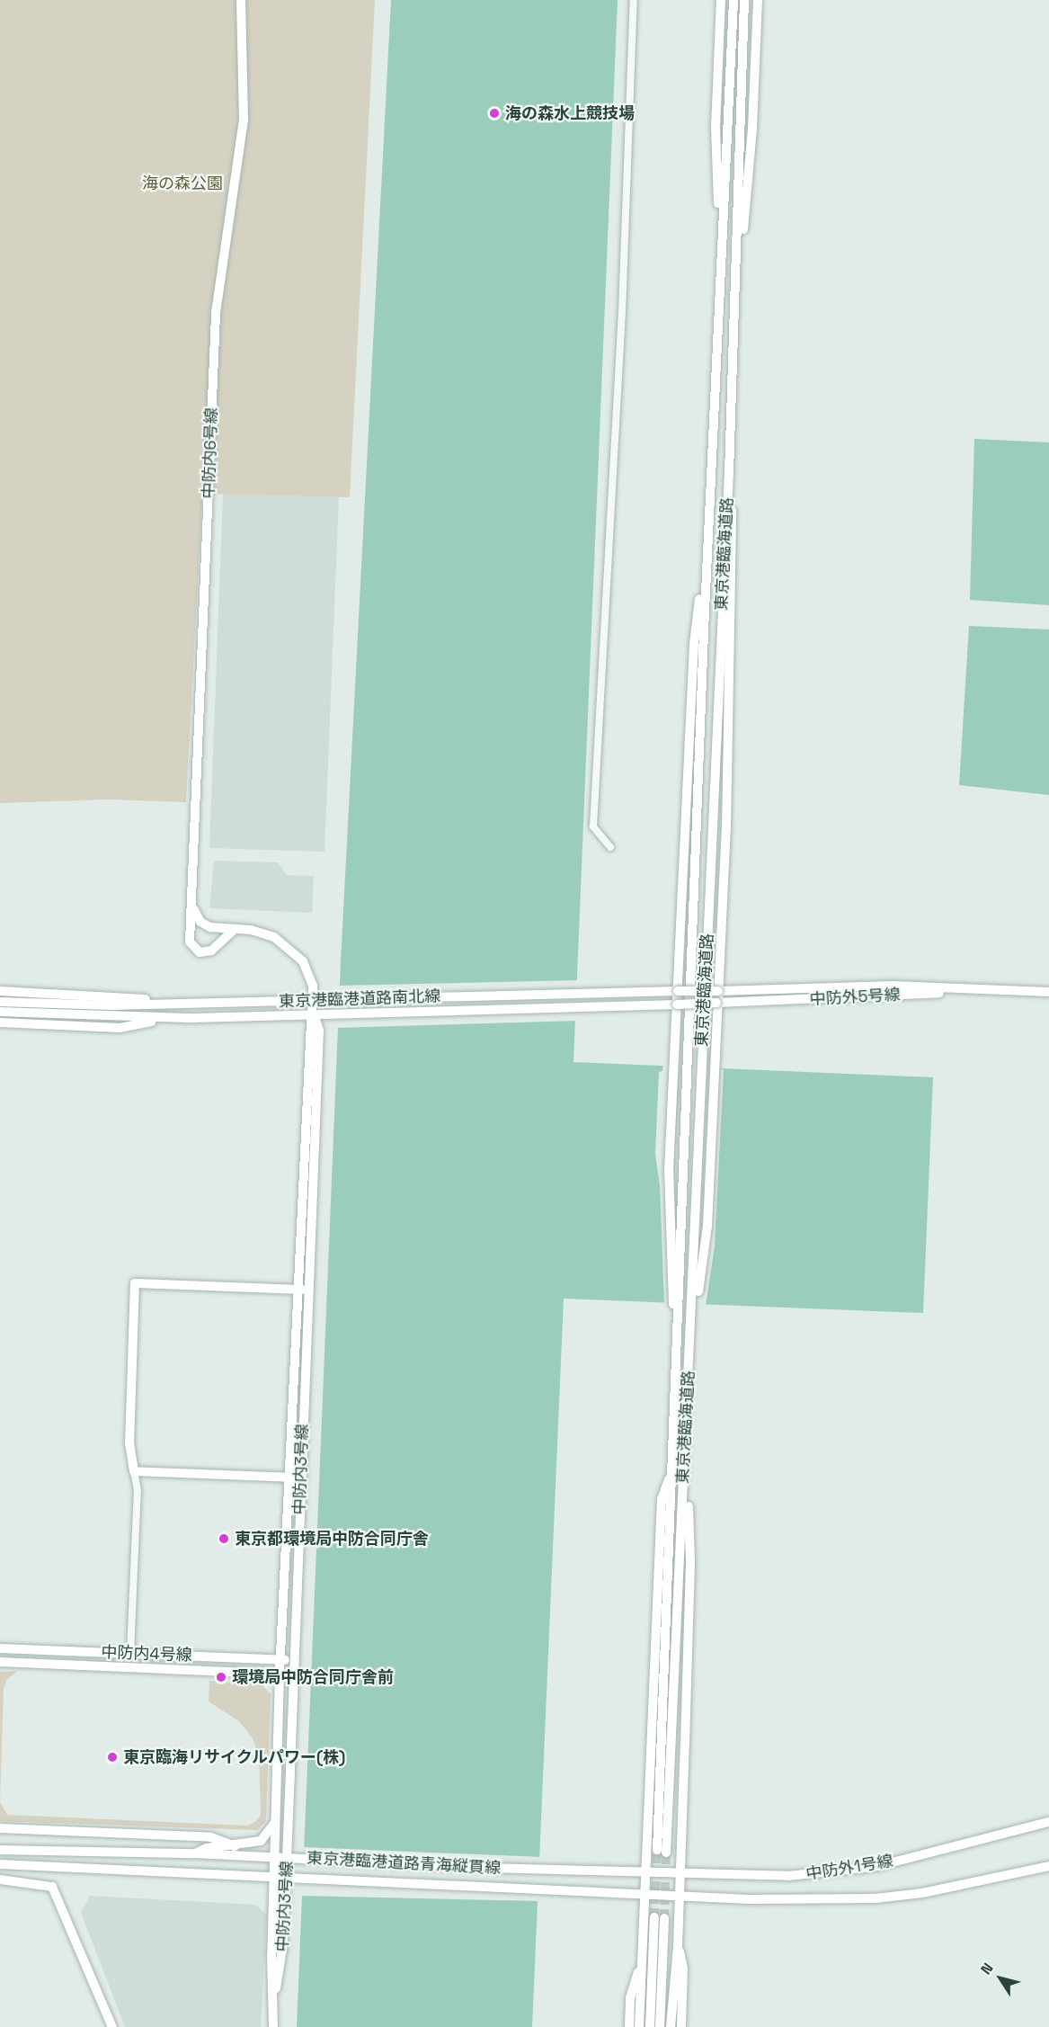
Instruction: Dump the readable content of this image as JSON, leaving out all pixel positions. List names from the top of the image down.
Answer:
{
  "streets": {
    "street": [
      "中防内6号線",
      "東京港臨海道路",
      "中防外5号線",
      "東京港臨港道路南北線",
      "中防内3号線",
      "中防内4号線",
      "東京港臨港道路青海縦貫線",
      "中防外1号線"
    ]
  },
  "crossings": [
    ["中防外5号線", "東京港臨港道路南北線"],
    ["東京港臨港道路南北線", "中防内3号線"],
    ["中防内3号線", "中防内4号線"],
    ["中防内3号線", "東京港臨港道路青海縦貫線"],
    ["東京港臨港道路青海縦貫線", "中防外1号線"]
  ],
  "parks": ["海の森公園"],
  "places": [
    "海の森水上競技場",
    "東京都環境局中防合同庁舎",
    "環境局中防合同庁舎前",
    "東京臨海リサイクルパワー(株)"
  ],
  "north": "top left"
}
